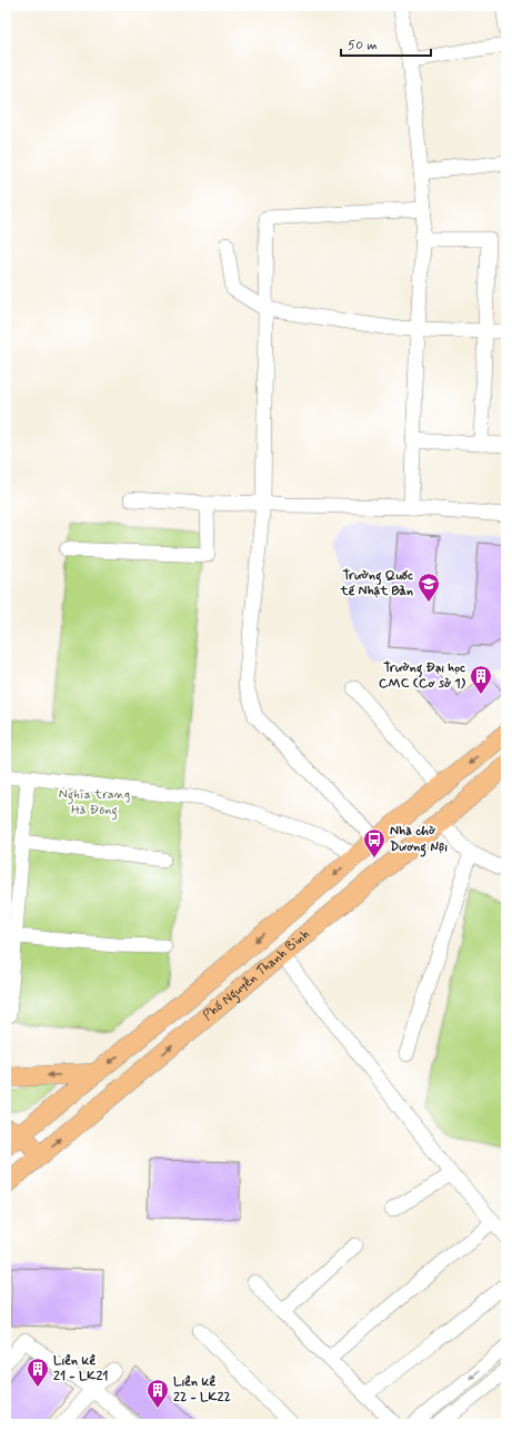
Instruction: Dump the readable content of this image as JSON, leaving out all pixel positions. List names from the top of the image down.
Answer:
{
  "streets": {
    "main road": ["Phố Nguyễn Thanh Bình"]
  },
  "parks": ["Nghĩa trang Hà Đông"],
  "places": {
    "school or university": ["Trường Quốc tế Nhật Bản"],
    "building": ["Trường Đại học CMC (Cơ sở 1)", "Liền kề 21 - LK21", "Liền kề 22 - LK22"],
    "bus stop": ["Nhà chờ Dương Nội"]
  },
  "scale_bar": "50 m"
}
